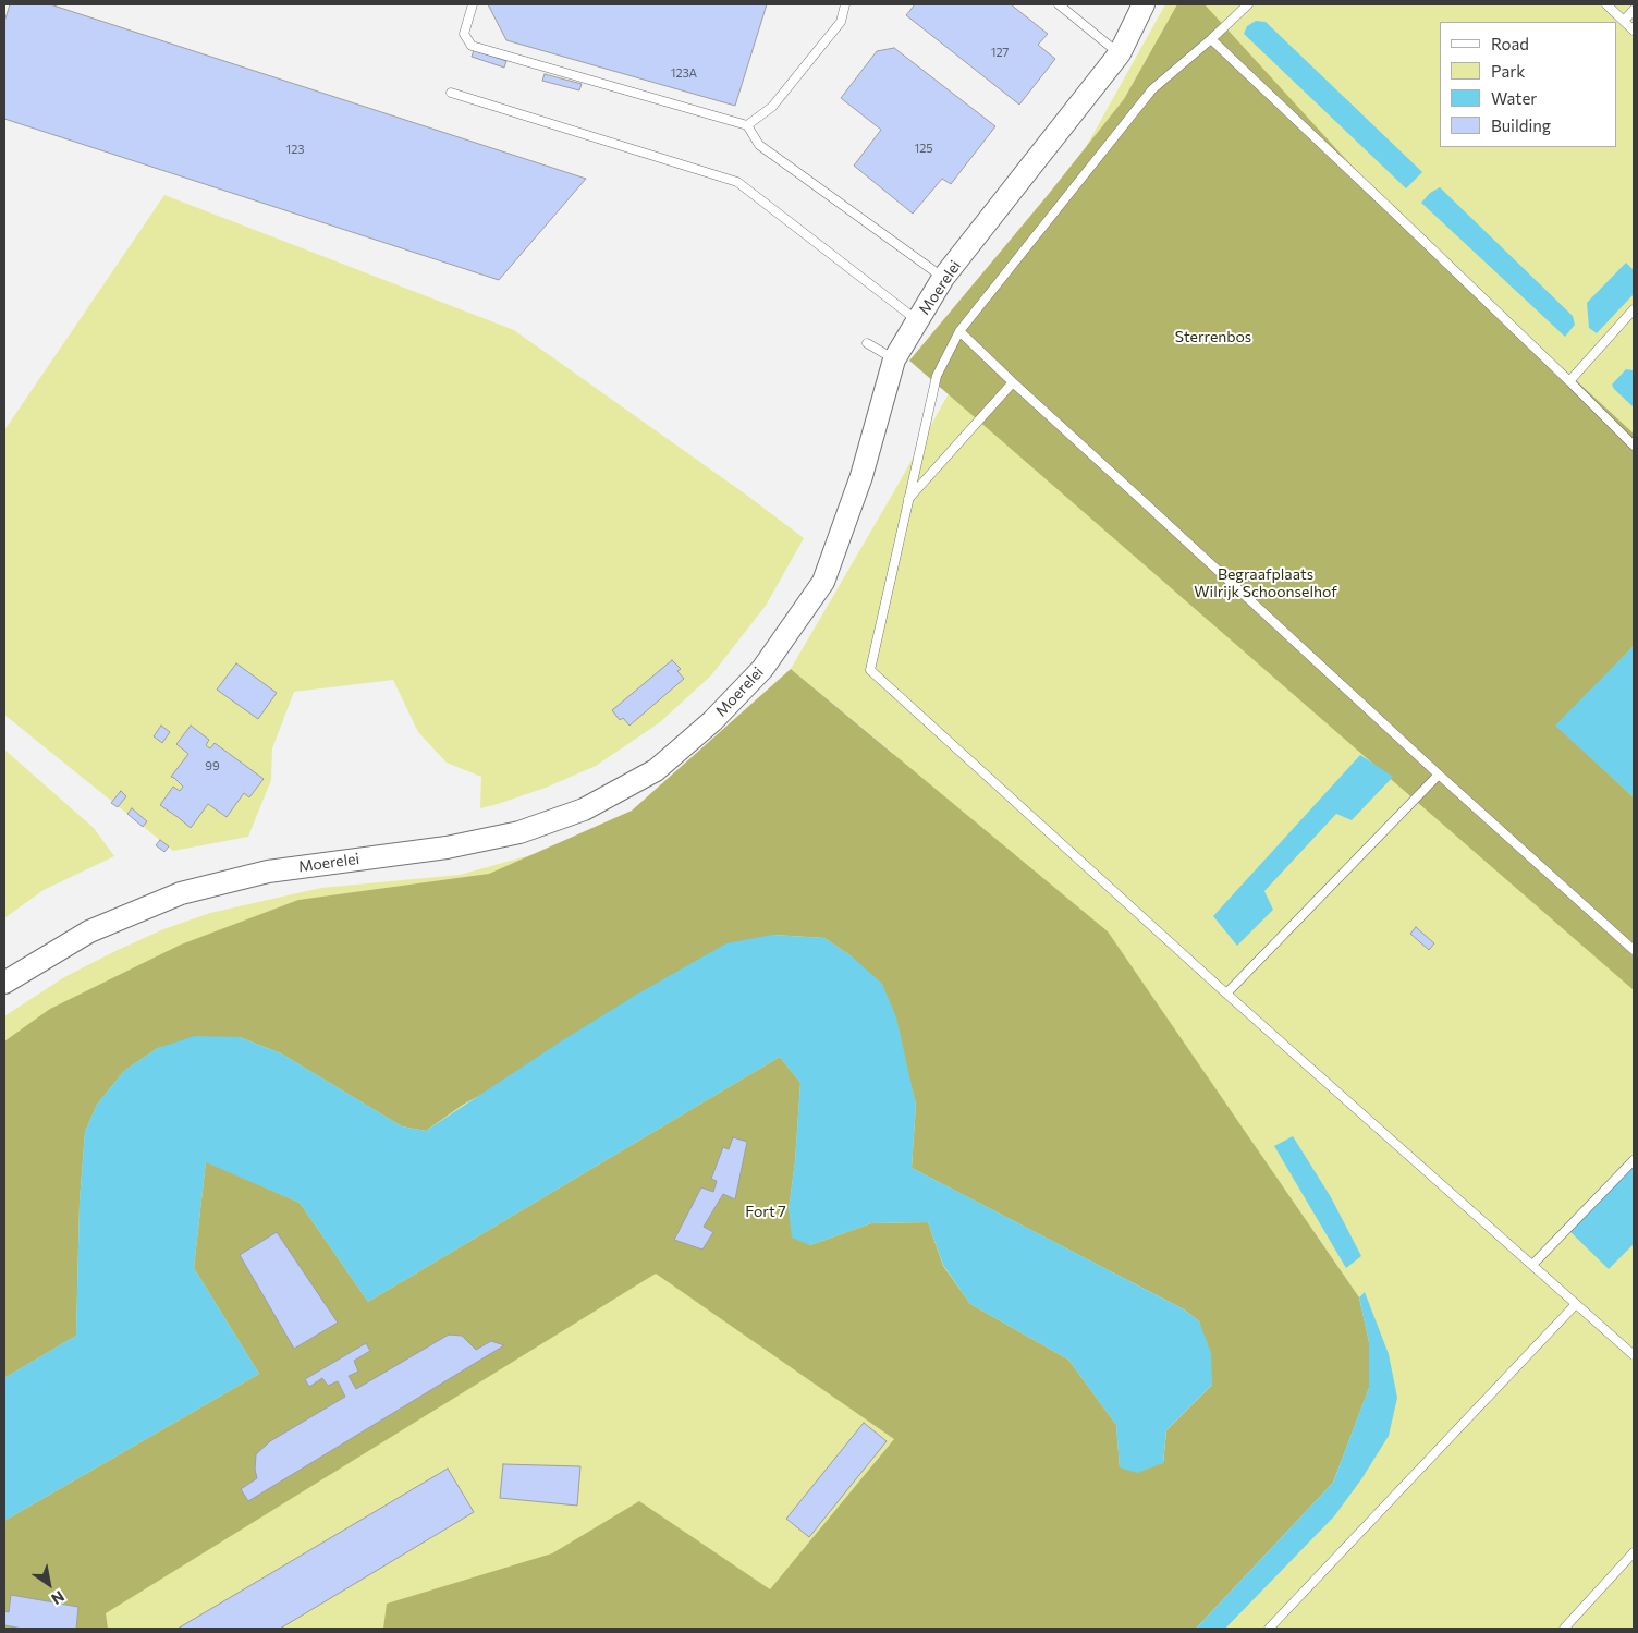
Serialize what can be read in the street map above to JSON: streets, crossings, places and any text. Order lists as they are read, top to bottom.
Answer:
{
  "streets": {
    "street": ["Moerelei"]
  },
  "parks": ["Sterrenbos", "Begraafplaats Wilrijk Schoonselhof", "Fort 7"],
  "house_numbers": [
    "127",
    "123A",
    "125",
    "123",
    "99"
  ],
  "legend": [
    "Road",
    "Park",
    "Water",
    "Building"
  ],
  "north": "bottom right"
}
